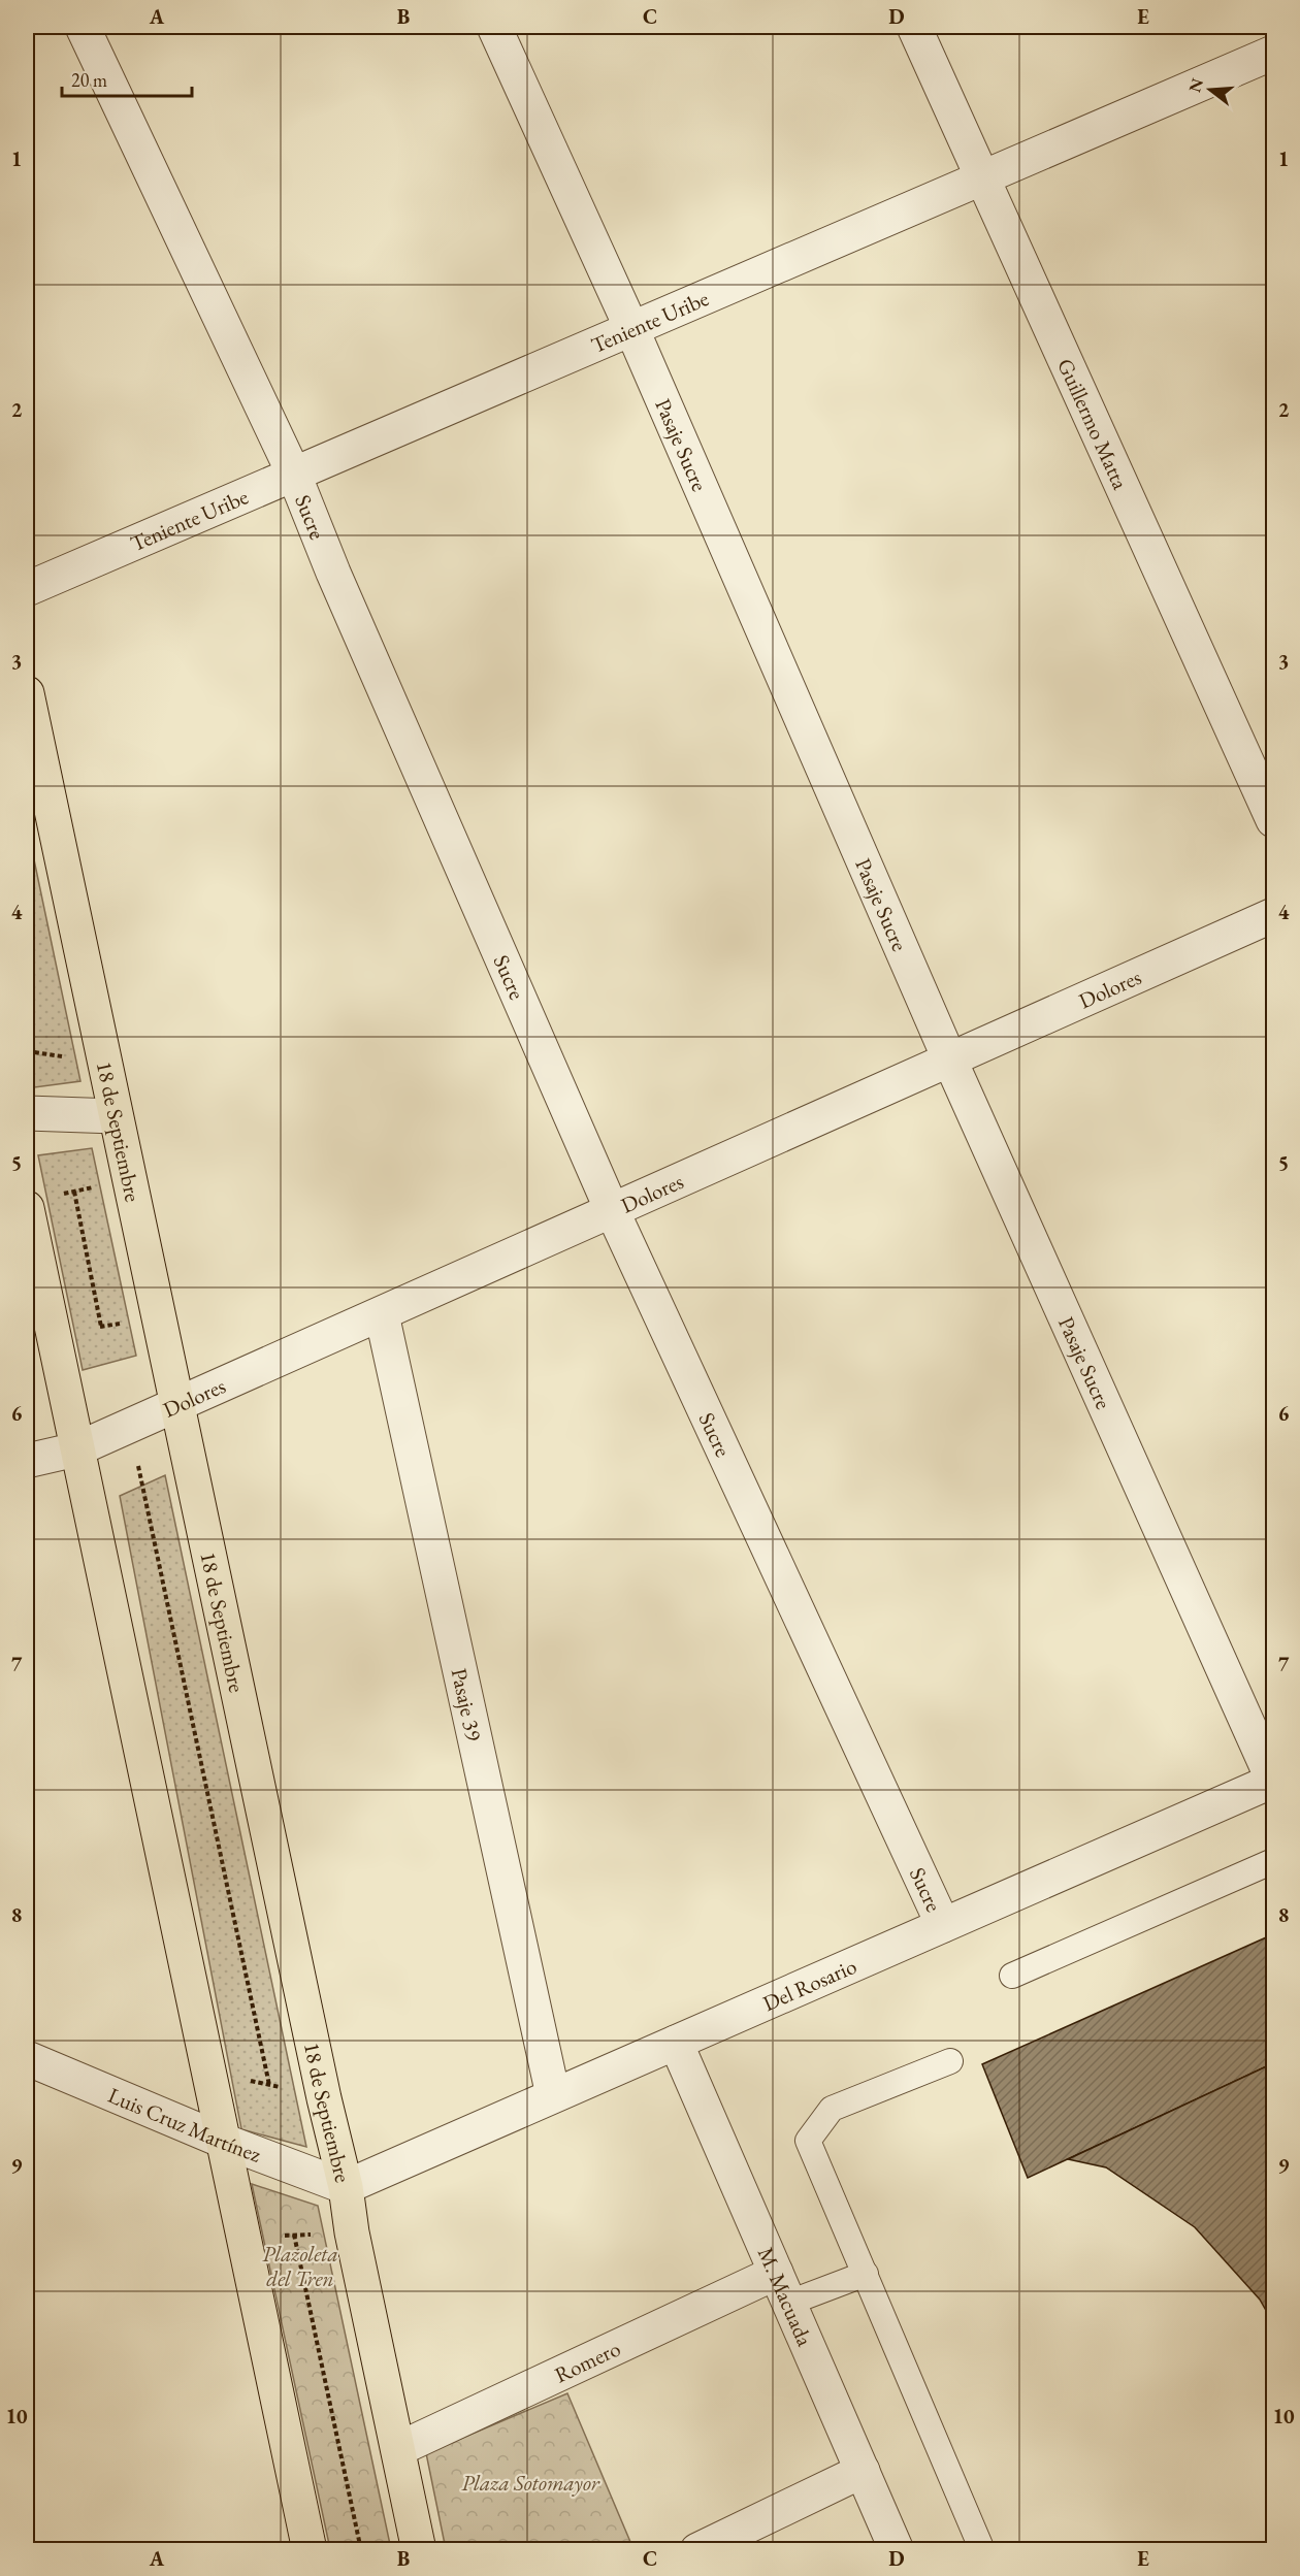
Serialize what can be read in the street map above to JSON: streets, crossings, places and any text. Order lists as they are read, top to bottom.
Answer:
{
  "streets": {
    "main road": ["18 de Septiembre"],
    "street": [
      "Teniente Uribe",
      "Guillermo Matta",
      "Pasaje Sucre",
      "Sucre",
      "Dolores",
      "Pasaje 39",
      "Del Rosario",
      "Luis Cruz Martínez",
      "M. Macuada",
      "Romero"
    ]
  },
  "crossings": [
    ["Teniente Uribe", "Guillermo Matta"],
    ["Teniente Uribe", "Pasaje Sucre"],
    ["Teniente Uribe", "Sucre"],
    ["Pasaje Sucre", "Dolores"],
    ["Pasaje Sucre", "Del Rosario"],
    ["Sucre", "Dolores"],
    ["Sucre", "Del Rosario"],
    ["Dolores", "18 de Septiembre"],
    ["Dolores", "Pasaje 39"],
    ["18 de Septiembre", "Del Rosario"],
    ["18 de Septiembre", "Luis Cruz Martínez"],
    ["18 de Septiembre", "Romero"],
    ["Pasaje 39", "Del Rosario"],
    ["Del Rosario", "Luis Cruz Martínez"],
    ["Del Rosario", "M. Macuada"],
    ["M. Macuada", "Romero"]
  ],
  "parks": ["Plazoleta del Tren", "Plaza Sotomayor"],
  "scale_bar": "20 m",
  "north": "left",
  "grid": {
    "columns": [
      "A",
      "B",
      "C",
      "D",
      "E"
    ],
    "rows": [
      "1",
      "2",
      "3",
      "4",
      "5",
      "6",
      "7",
      "8",
      "9",
      "10"
    ]
  }
}
